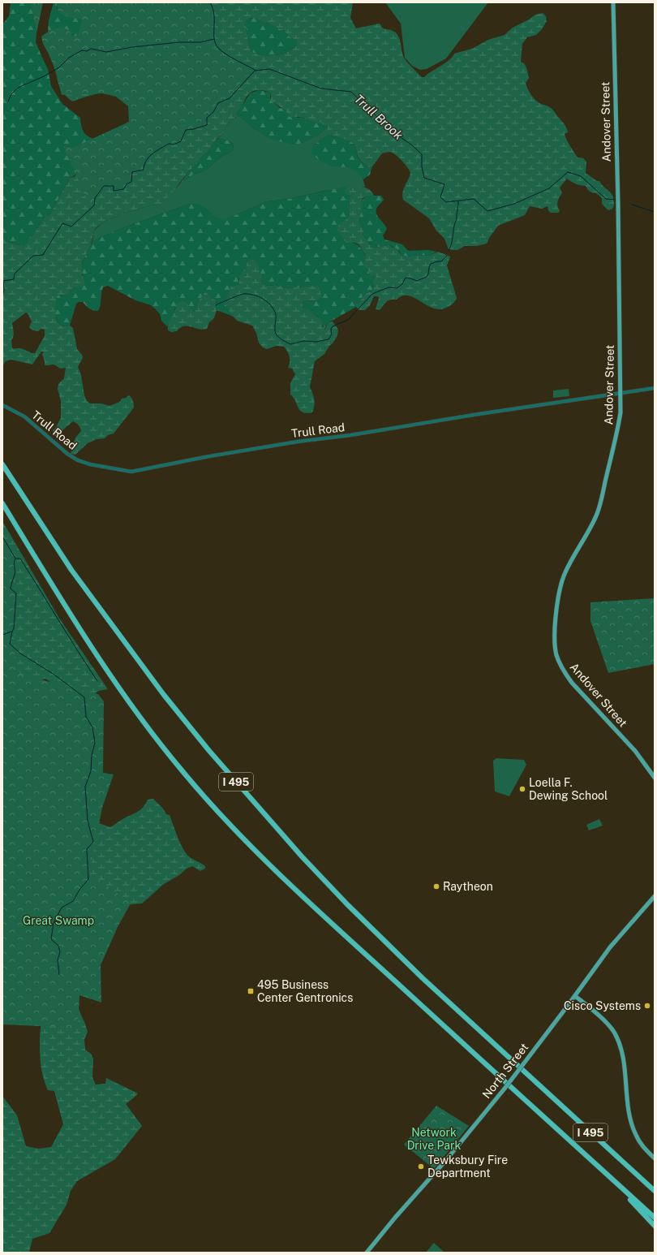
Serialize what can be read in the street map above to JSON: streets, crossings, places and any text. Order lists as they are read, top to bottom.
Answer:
{
  "streets": {
    "highway": ["I 495"],
    "main road": ["Andover Street", "North Street"],
    "street": ["Trull Road"]
  },
  "crossings": [
    ["Andover Street", "Trull Road"]
  ],
  "water": ["Trull Brook"],
  "parks": ["Great Swamp", "Network Drive Park"],
  "places": {
    "other": [
      "Loella F. Dewing School",
      "Raytheon",
      "Cisco Systems",
      "Tewksbury Fire Department"
    ],
    "transit": ["495 Business Center Gentronics"]
  }
}
